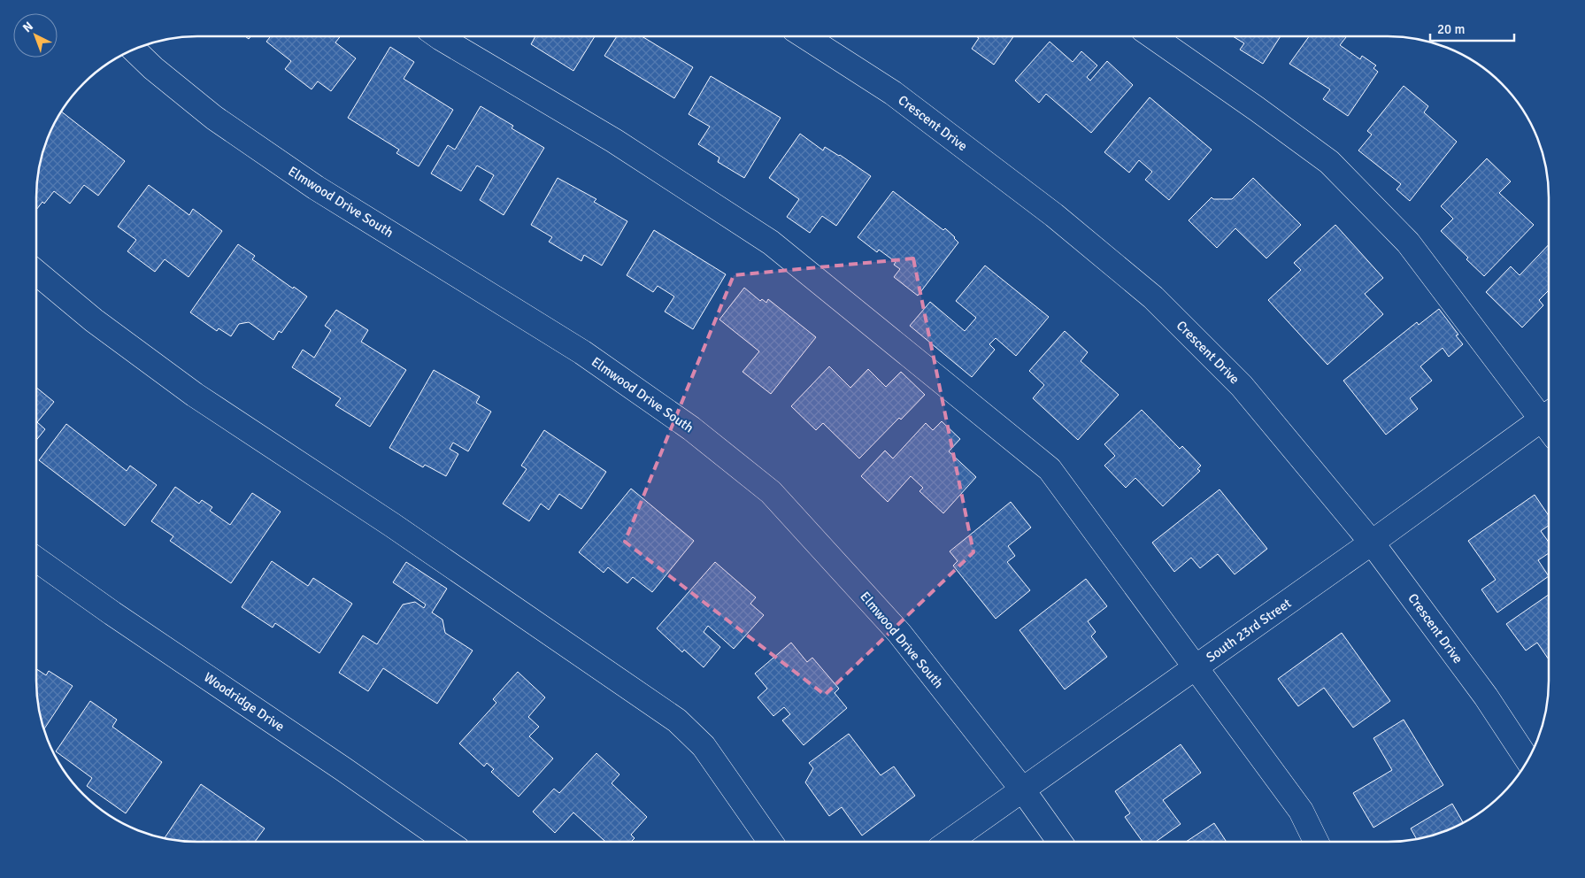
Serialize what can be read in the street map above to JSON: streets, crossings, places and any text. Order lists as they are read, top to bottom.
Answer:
{
  "streets": {
    "street": [
      "Crescent Drive",
      "Elmwood Drive South",
      "South 23rd Street",
      "Woodridge Drive"
    ]
  },
  "crossings": [
    ["Crescent Drive", "South 23rd Street"],
    ["Elmwood Drive South", "South 23rd Street"]
  ],
  "scale_bar": "20 m",
  "north": "top left"
}
